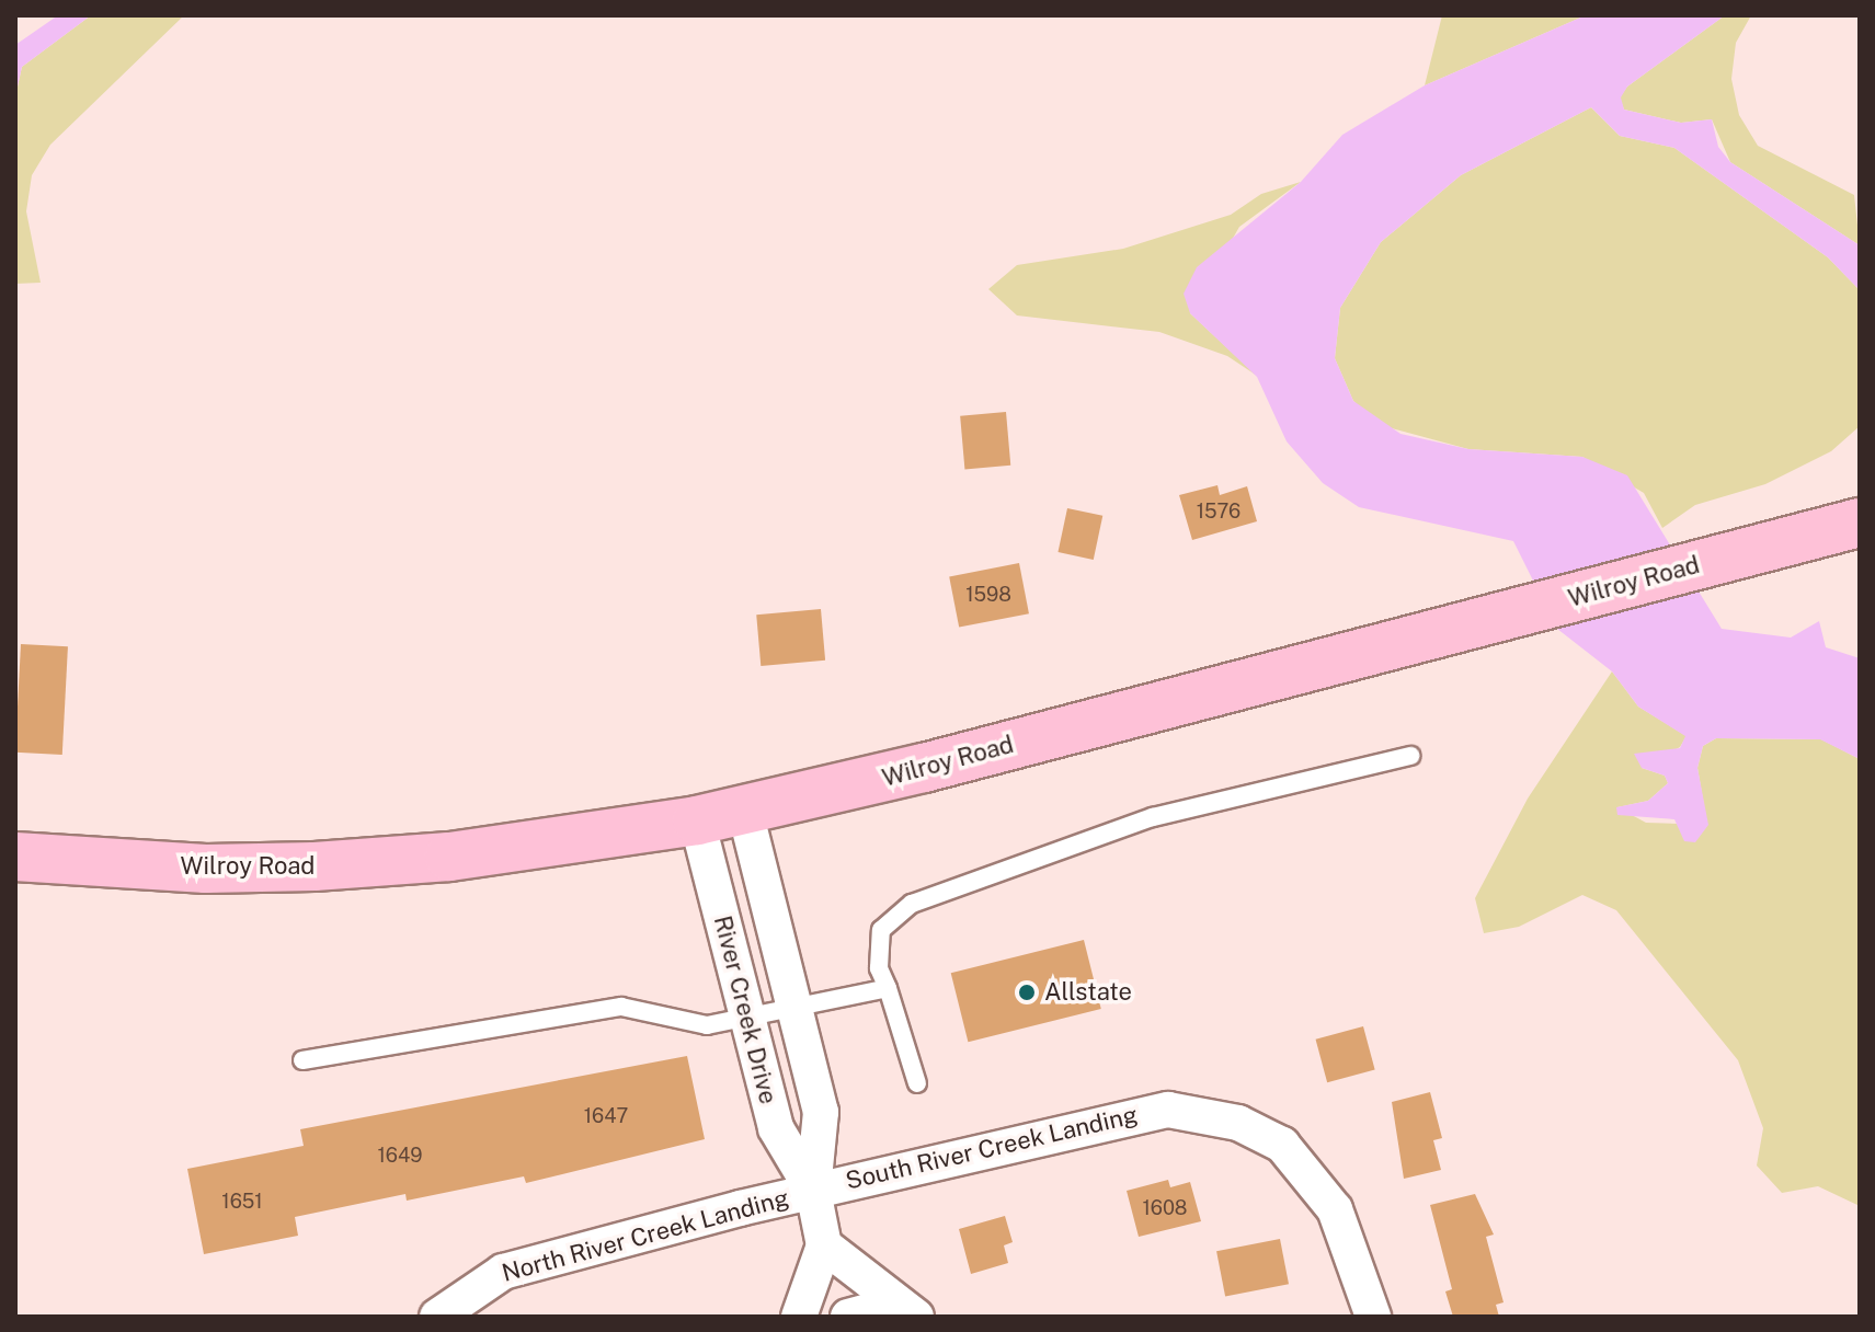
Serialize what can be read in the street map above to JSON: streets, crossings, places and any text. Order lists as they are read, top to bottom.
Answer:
{
  "streets": {
    "main road": ["Wilroy Road"],
    "street": ["River Creek Drive", "South River Creek Landing", "North River Creek Landing"]
  },
  "crossings": [
    ["Wilroy Road", "River Creek Drive"],
    ["River Creek Drive", "South River Creek Landing"],
    ["River Creek Drive", "North River Creek Landing"],
    ["South River Creek Landing", "North River Creek Landing"]
  ],
  "places": ["Allstate"],
  "house_numbers": [
    "1576",
    "1598",
    "1647",
    "1649",
    "1651",
    "1608"
  ]
}
